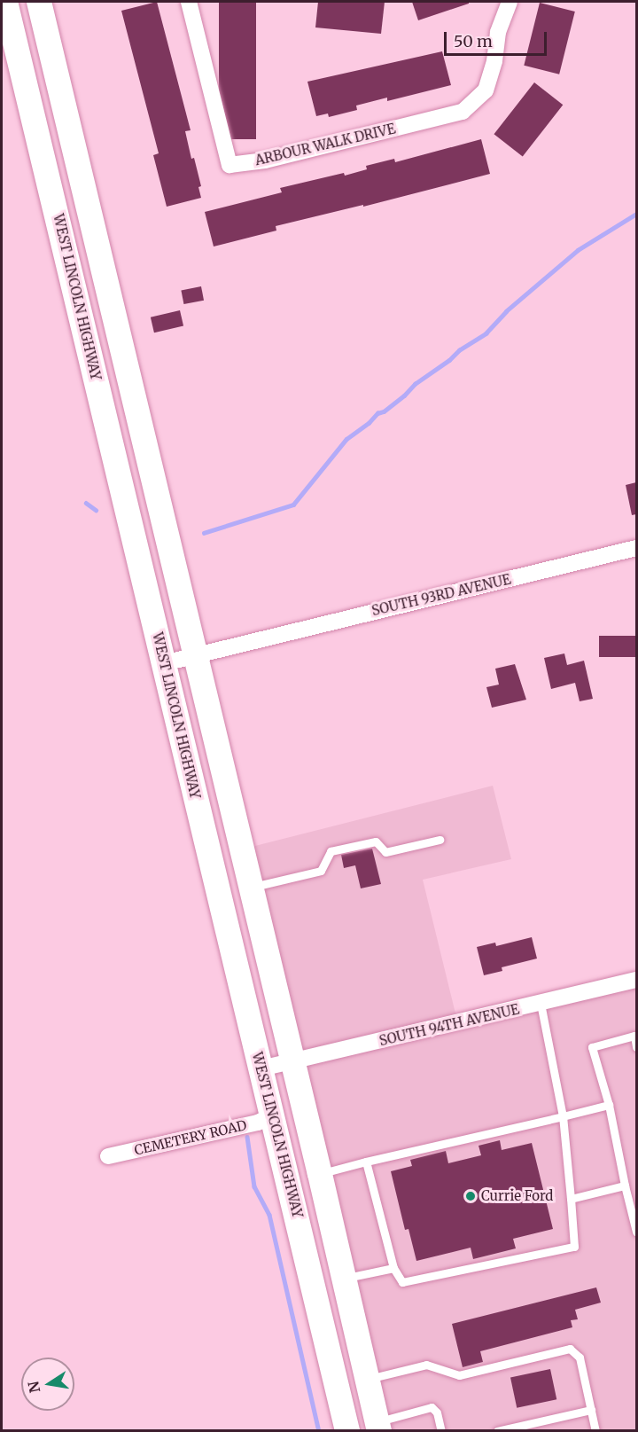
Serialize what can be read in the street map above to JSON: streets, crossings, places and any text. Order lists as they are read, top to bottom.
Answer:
{
  "streets": {
    "main road": ["WEST LINCOLN HIGHWAY"],
    "street": [
      "ARBOUR WALK DRIVE",
      "SOUTH 93RD AVENUE",
      "SOUTH 94TH AVENUE",
      "CEMETERY ROAD"
    ]
  },
  "crossings": [
    ["WEST LINCOLN HIGHWAY", "SOUTH 93RD AVENUE"],
    ["WEST LINCOLN HIGHWAY", "SOUTH 94TH AVENUE"],
    ["WEST LINCOLN HIGHWAY", "CEMETERY ROAD"]
  ],
  "places": ["Currie Ford"],
  "scale_bar": "50 m",
  "north": "left"
}
